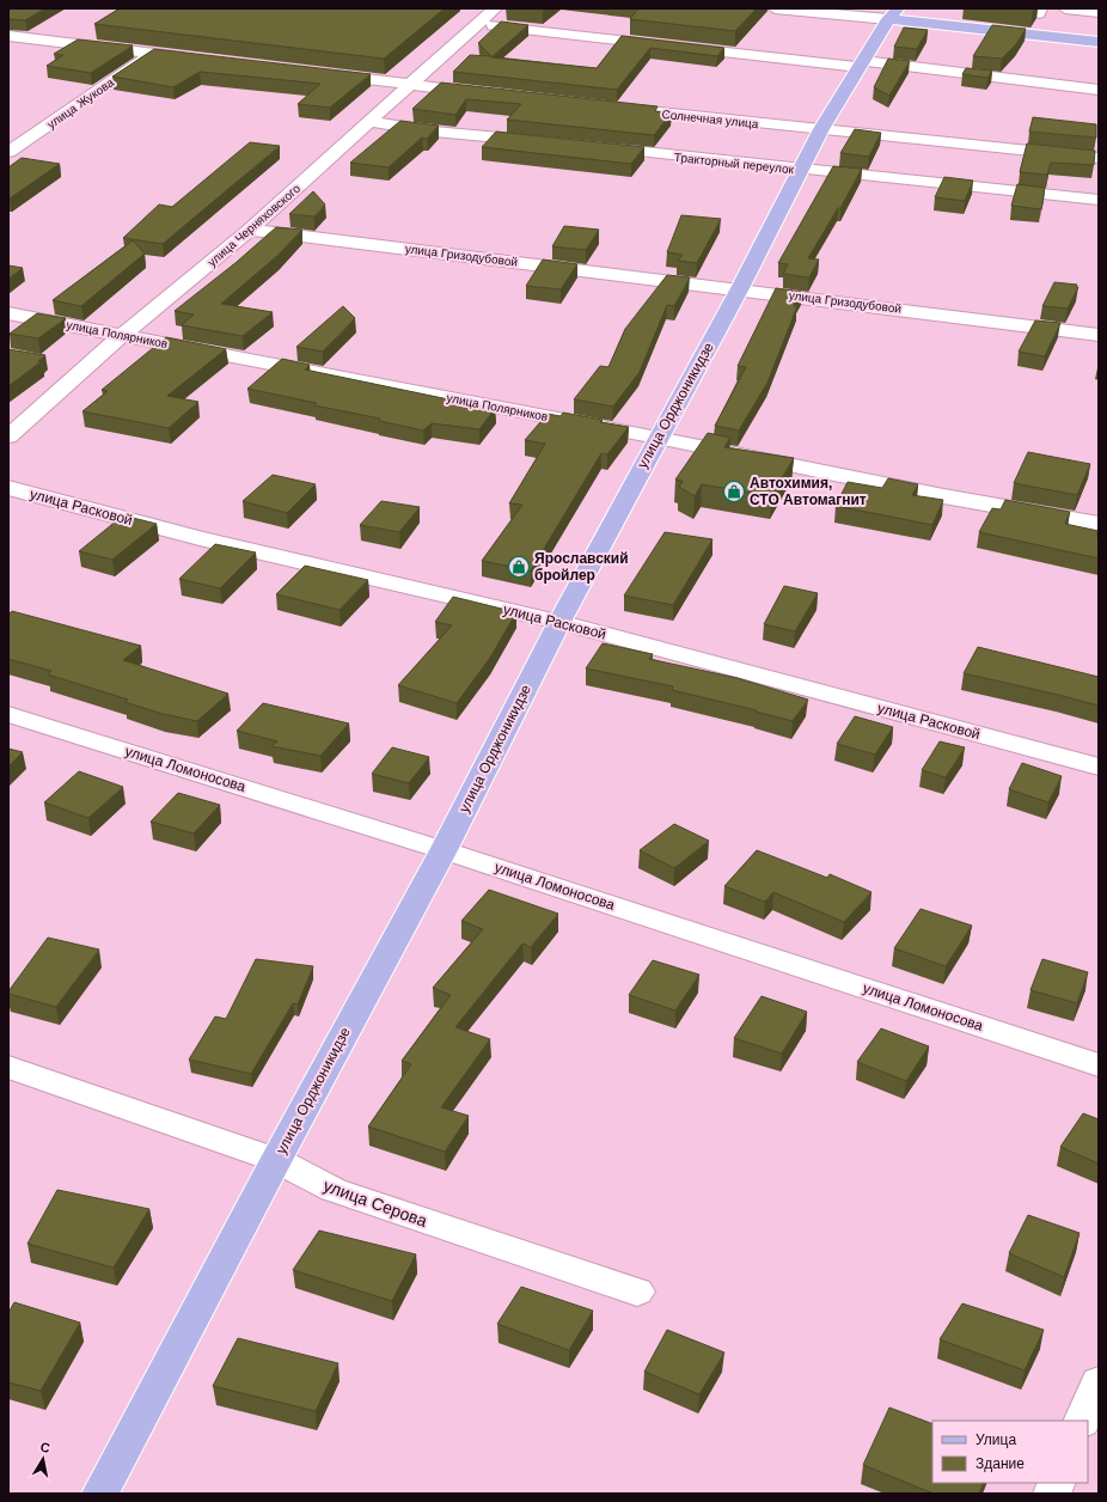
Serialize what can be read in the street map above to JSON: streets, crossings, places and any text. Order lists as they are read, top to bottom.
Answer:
{
  "streets": {
    "main road": ["улица Орджоникидзе"],
    "street": [
      "улица Жукова",
      "Солнечная улица",
      "Тракторный переулок",
      "улица Черняховского",
      "улица Гризодубовой",
      "улица Полярников",
      "улица Расковой",
      "улица Ломоносова",
      "улица Серова"
    ]
  },
  "crossings": [
    ["Солнечная улица", "улица Орджоникидзе"],
    ["Тракторный переулок", "улица Орджоникидзе"],
    ["улица Черняховского", "улица Гризодубовой"],
    ["улица Черняховского", "улица Полярников"],
    ["улица Гризодубовой", "улица Орджоникидзе"],
    ["улица Полярников", "улица Орджоникидзе"],
    ["улица Орджоникидзе", "улица Расковой"],
    ["улица Орджоникидзе", "улица Ломоносова"],
    ["улица Орджоникидзе", "улица Серова"]
  ],
  "places": {
    "shop": ["Автохимия, СТО Автомагнит", "Ярославский бройлер"]
  },
  "legend": ["Улица", "Здание"],
  "north": "top"
}
